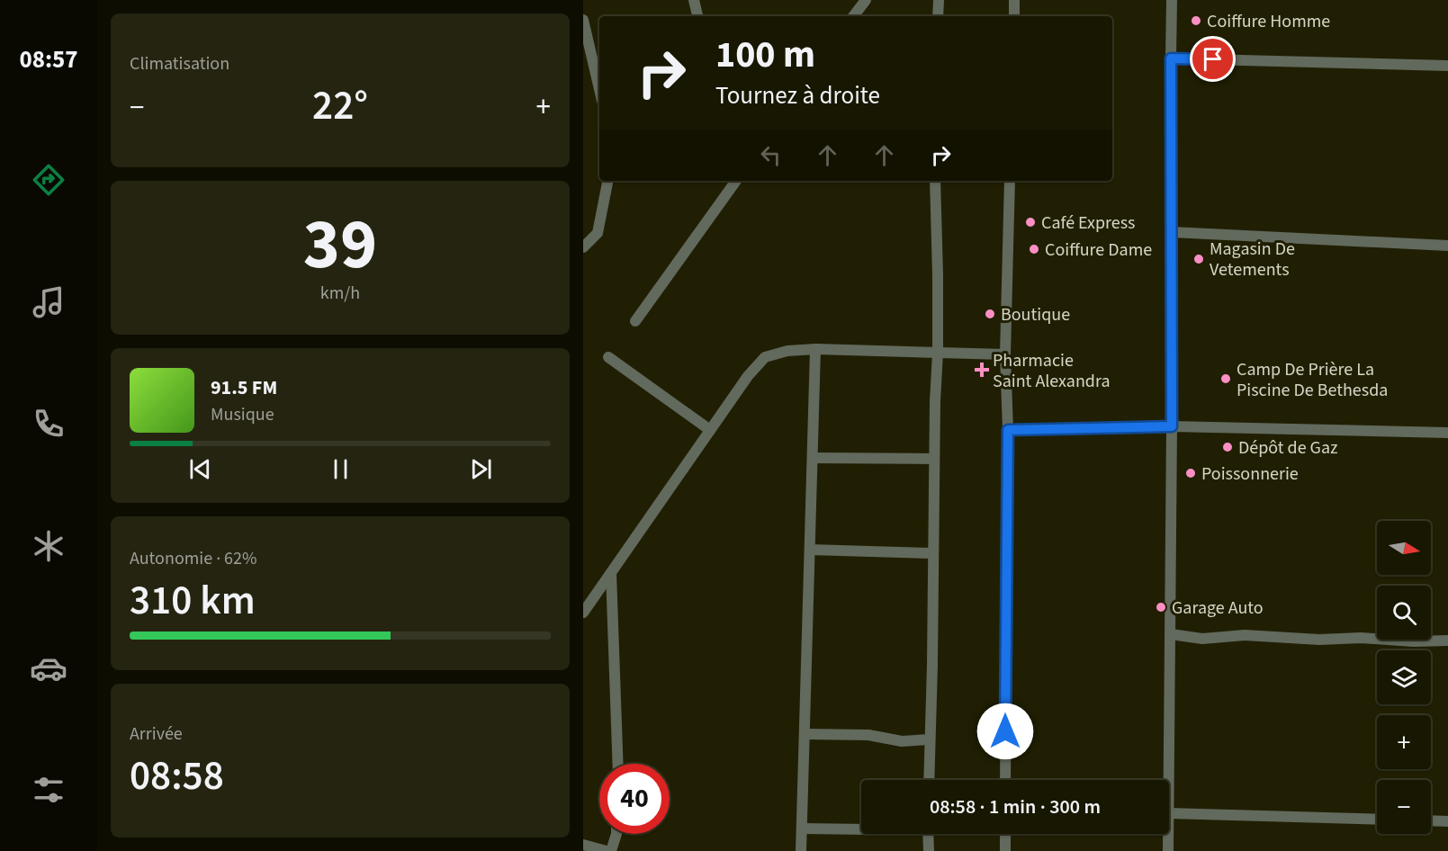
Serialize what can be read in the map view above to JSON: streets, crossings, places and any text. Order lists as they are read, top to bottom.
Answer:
{
  "places": {
    "other": [
      "Coiffure Homme",
      "Café Express",
      "Coiffure Dame",
      "Magasin De Vetements",
      "Boutique",
      "Camp De Prière La Piscine De Bethesda",
      "Dépôt de Gaz",
      "Poissonnerie",
      "Garage Auto"
    ],
    "health": ["Pharmacie Saint Alexandra"]
  },
  "north": "right",
  "page": {
    "tabs": "08:57",
    "tile": [
      "Climatisation",
      ["39", "km/h"],
      ["Autonomie · 62%", "310 km"],
      ["Arrivée", "08:58"]
    ],
    "turn": ["100 m", "Tournez à droite"],
    "heat": ["−", "22°", "+"],
    "song": ["91.5 FM", "Musique"],
    "map_buttons": ["+", "−"],
    "limit": "40",
    "trip": "08:58 · 1 min · 300 m"
  }
}
